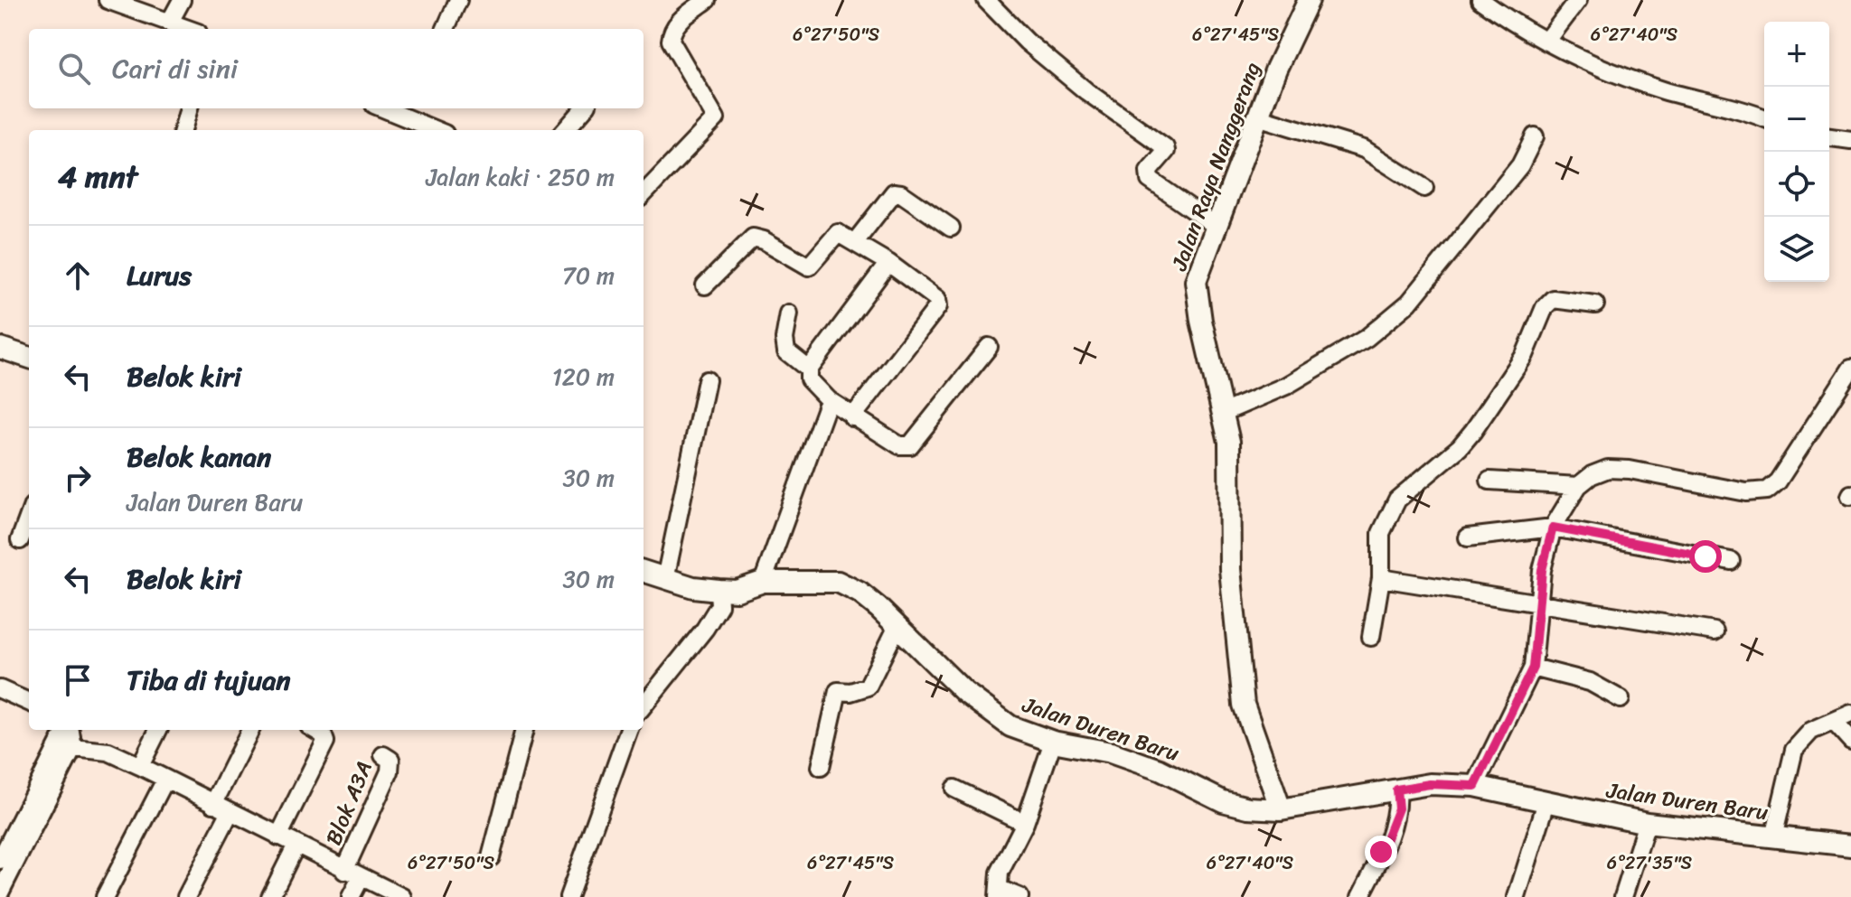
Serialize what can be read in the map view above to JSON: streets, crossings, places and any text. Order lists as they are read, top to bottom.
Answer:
{
  "streets": {
    "street": ["Jalan Raya Nanggerang", "Jalan Duren Baru", "Blok A3A"]
  },
  "crossings": [
    ["Jalan Raya Nanggerang", "Jalan Duren Baru"]
  ],
  "page": {
    "map_buttons": ["+", "−"],
    "search": "Cari di sini",
    "heading": ["4 mnt", "Jalan kaki · 250 m"],
    "list": [
      ["Lurus", "70 m"],
      ["Belok kiri", "120 m"],
      ["Belok kanan", "Jalan Duren Baru", "30 m"],
      ["Belok kiri", "30 m"],
      "Tiba di tujuan"
    ]
  },
  "coordinates": [
    "6°27'50\"S",
    "6°27'45\"S",
    "6°27'40\"S",
    "6°27'35\"S"
  ]
}
